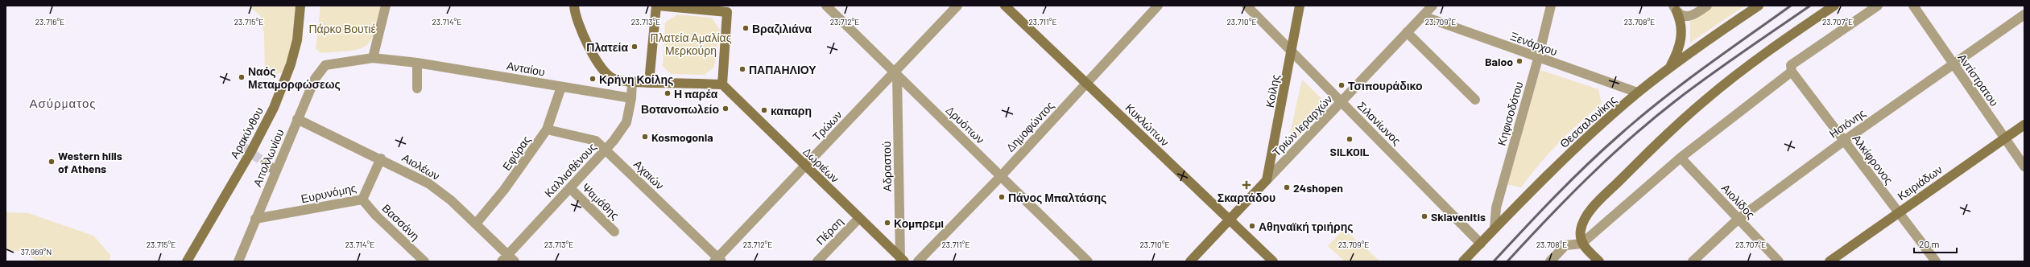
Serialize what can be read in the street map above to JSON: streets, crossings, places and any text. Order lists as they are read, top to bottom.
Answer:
{
  "streets": {
    "street": [
      "Ξενάρχου",
      "Ανταίου",
      "Αντίστρατου",
      "Κοίλης",
      "Κηφισοδότου",
      "Θεσσαλονίκης",
      "Σιλανίωνος",
      "Ησιόνης",
      "Δρυόπων",
      "Κυκλώπων",
      "Τρώων",
      "Τριών Ιεραρχών",
      "Δημοφώντος",
      "Αρακύνθου",
      "Εφύρας",
      "Απολλωνίου",
      "Αλκίφρονος",
      "Δωριέων",
      "Αιολέων",
      "Αδραστού",
      "Καλλισθένους",
      "Αχαιών",
      "Κειριάδων",
      "Ευρυνόμης",
      "Ψαμάθης",
      "Αιολίδος",
      "Βασσάνη",
      "Πέρση"
    ]
  },
  "crossings": [
    ["Ξενάρχου", "Κηφισοδότου"],
    ["Ξενάρχου", "Θεσσαλονίκης"],
    ["Ξενάρχου", "Τριών Ιεραρχών"],
    ["Ανταίου", "Εφύρας"],
    ["Ανταίου", "Απολλωνίου"],
    ["Ανταίου", "Καλλισθένους"],
    ["Αντίστρατου", "Ησιόνης"],
    ["Αντίστρατου", "Κειριάδων"],
    ["Κοίλης", "Σιλανίωνος"],
    ["Κοίλης", "Τριών Ιεραρχών"],
    ["Κηφισοδότου", "Θεσσαλονίκης"],
    ["Θεσσαλονίκης", "Σιλανίωνος"],
    ["Σιλανίωνος", "Τριών Ιεραρχών"],
    ["Ησιόνης", "Αλκίφρονος"],
    ["Ησιόνης", "Αιολίδος"],
    ["Δρυόπων", "Τρώων"],
    ["Δρυόπων", "Δημοφώντος"],
    ["Δρυόπων", "Αδραστού"],
    ["Κυκλώπων", "Τριών Ιεραρχών"],
    ["Κυκλώπων", "Δημοφώντος"],
    ["Τρώων", "Δωριέων"],
    ["Τρώων", "Αδραστού"],
    ["Τρώων", "Αχαιών"],
    ["Εφύρας", "Αιολέων"],
    ["Εφύρας", "Αχαιών"],
    ["Απολλωνίου", "Αιολέων"],
    ["Απολλωνίου", "Ευρυνόμης"],
    ["Αλκίφρονος", "Κειριάδων"],
    ["Δωριέων", "Αδραστού"],
    ["Δωριέων", "Πέρση"],
    ["Αιολέων", "Καλλισθένους"],
    ["Αιολέων", "Ευρυνόμης"],
    ["Καλλισθένους", "Αχαιών"],
    ["Καλλισθένους", "Ψαμάθης"],
    ["Ευρυνόμης", "Βασσάνη"]
  ],
  "districts": ["Ασύρματος"],
  "parks": ["Πάρκο Βουτιέ", "Πλατεία Αμαλίας Μερκούρη"],
  "places": {
    "other": [
      "Βραζιλιάνα",
      "Πλατεία",
      "Baloo",
      "ΠΑΠΑΗΛΙΟΥ",
      "Ναός Μεταμορφώσεως",
      "Κρήνη Κοίλης",
      "Τσιπουράδικο",
      "Η παρέα",
      "Βοτανοπωλείο",
      "καπαρη",
      "Kosmogonia",
      "SILKOIL",
      "Western hills of Athens",
      "24shopen",
      "Πάνος Μπαλτάσης",
      "Sklavenitis",
      "Κομπρεμι",
      "Αθηναϊκή τριήρης"
    ],
    "health": ["Σκαρτάδου"]
  },
  "scale_bar": "20 m",
  "coordinates": [
    "23.716°E",
    "23.715°E",
    "23.714°E",
    "23.713°E",
    "23.712°E",
    "23.711°E",
    "23.710°E",
    "23.709°E",
    "23.708°E",
    "23.707°E",
    "37.969°N"
  ]
}
